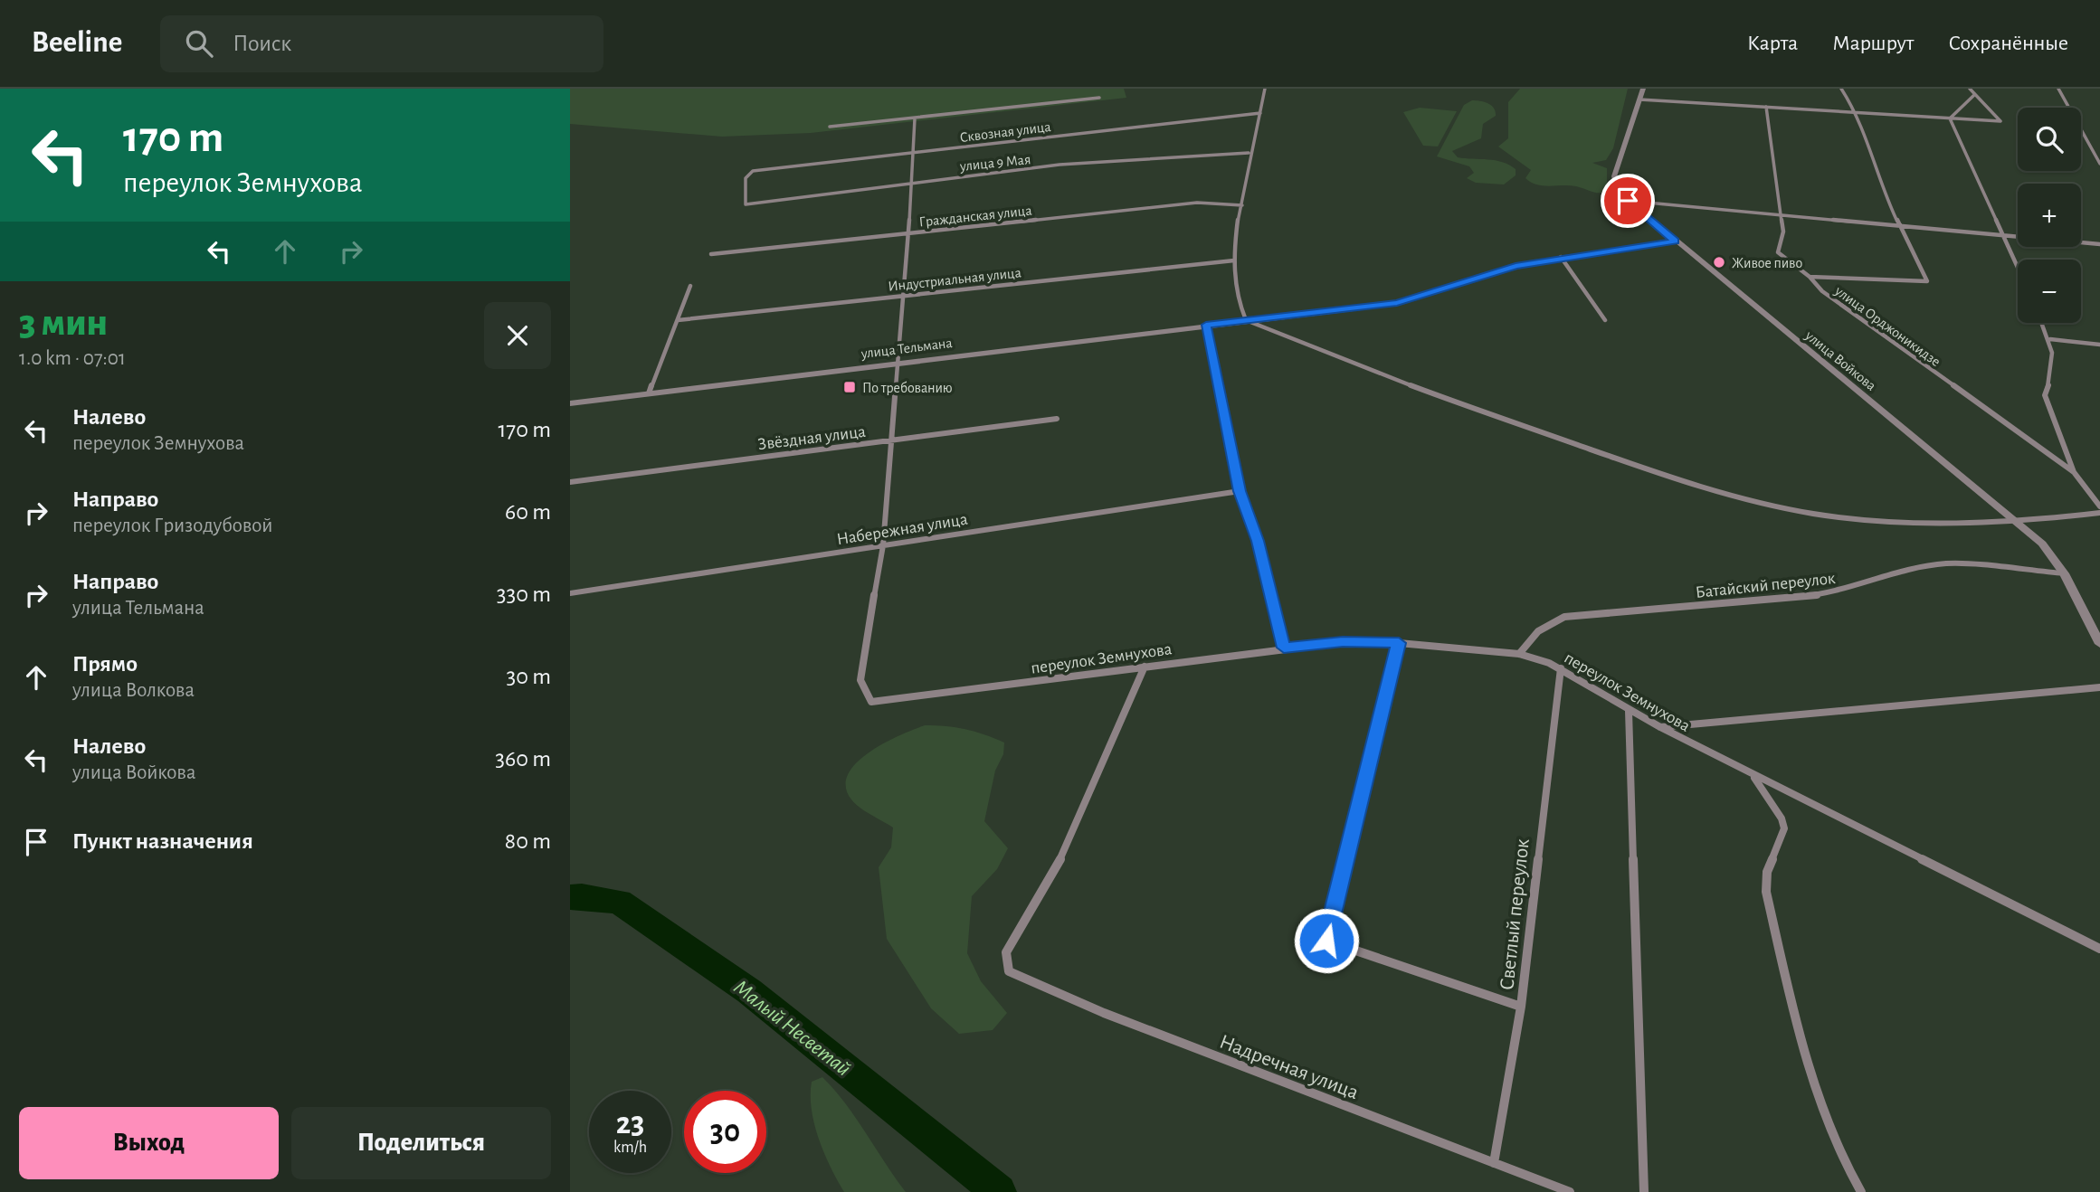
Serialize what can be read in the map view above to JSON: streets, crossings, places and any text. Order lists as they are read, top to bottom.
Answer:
{
  "streets": {
    "street": [
      "Сквозная улица",
      "улица 9 Мая",
      "Гражданская улица",
      "Индустриальная улица",
      "улица Орджоникидзе",
      "улица Тельмана",
      "улица Войкова",
      "Звёздная улица",
      "Набережная улица",
      "Батайский переулок",
      "переулок Земнухова",
      "Светлый переулок",
      "Надречная улица"
    ]
  },
  "crossings": [
    ["Сквозная улица", "улица 9 Мая"],
    ["улица Войкова", "Батайский переулок"],
    ["Набережная улица", "переулок Земнухова"],
    ["Батайский переулок", "переулок Земнухова"],
    ["переулок Земнухова", "Светлый переулок"],
    ["переулок Земнухова", "Надречная улица"],
    ["Светлый переулок", "Надречная улица"]
  ],
  "water": ["Малый Несветай"],
  "places": {
    "other": ["Живое пиво"],
    "transit": ["По требованию"]
  },
  "page": {
    "header": "Beeline",
    "search": "Поиск",
    "nav": ["Карта", "Маршрут", "Сохранённые"],
    "turn": ["170 m", "переулок Земнухова"],
    "map_buttons": ["+", "−"],
    "heading": ["3 мин", "1.0 km · 07:01"],
    "list": [
      {
        "name": "Налево",
        "note": "переулок Земнухова",
        "value": "170 m"
      },
      {
        "name": "Направо",
        "note": "переулок Гризодубовой",
        "value": "60 m"
      },
      {
        "name": "Направо",
        "note": "улица Тельмана",
        "value": "330 m"
      },
      {
        "name": "Прямо",
        "note": "улица Волкова",
        "value": "30 m"
      },
      {
        "name": "Налево",
        "note": "улица Войкова",
        "value": "360 m"
      },
      {
        "name": "Пункт назначения",
        "value": "80 m"
      }
    ],
    "speed": "23 km/h",
    "limit": "30",
    "buttons": ["Выход", "Поделиться"]
  }
}
